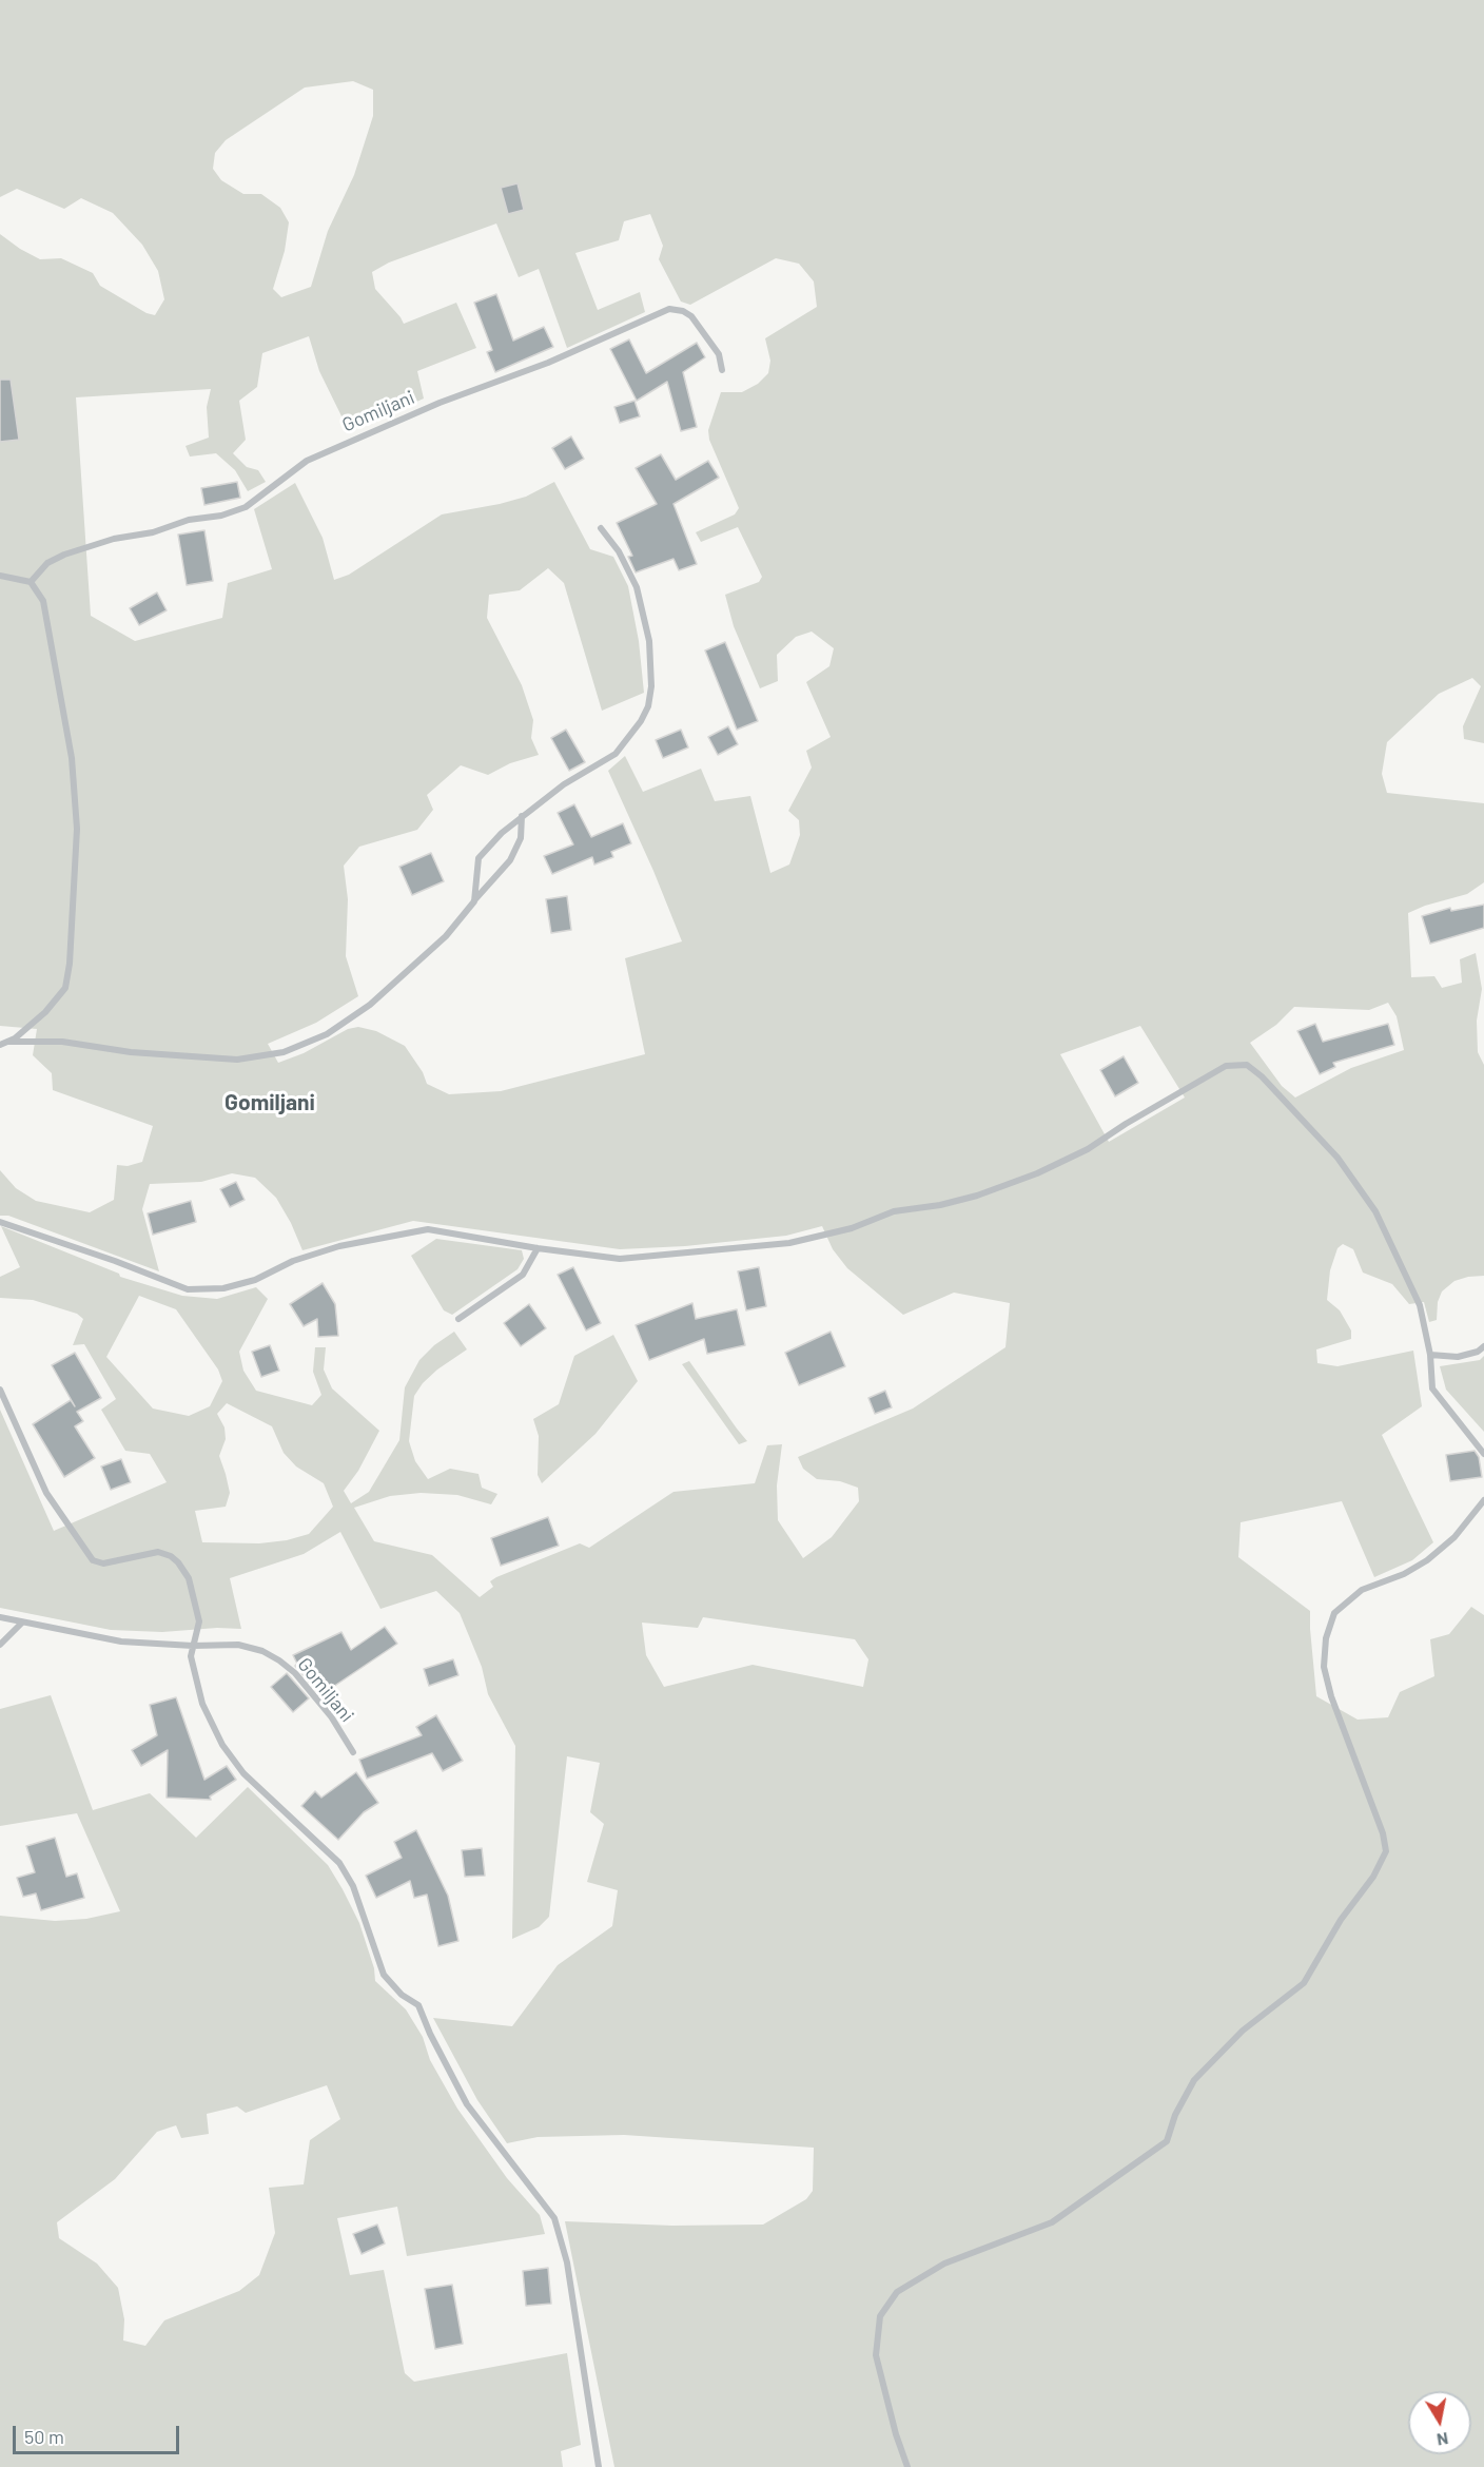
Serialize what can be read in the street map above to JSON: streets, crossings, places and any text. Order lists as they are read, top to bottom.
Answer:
{
  "streets": {
    "street": ["Gomiljani"]
  },
  "districts": ["Gomiljani"],
  "scale_bar": "50 m",
  "north": "bottom"
}
